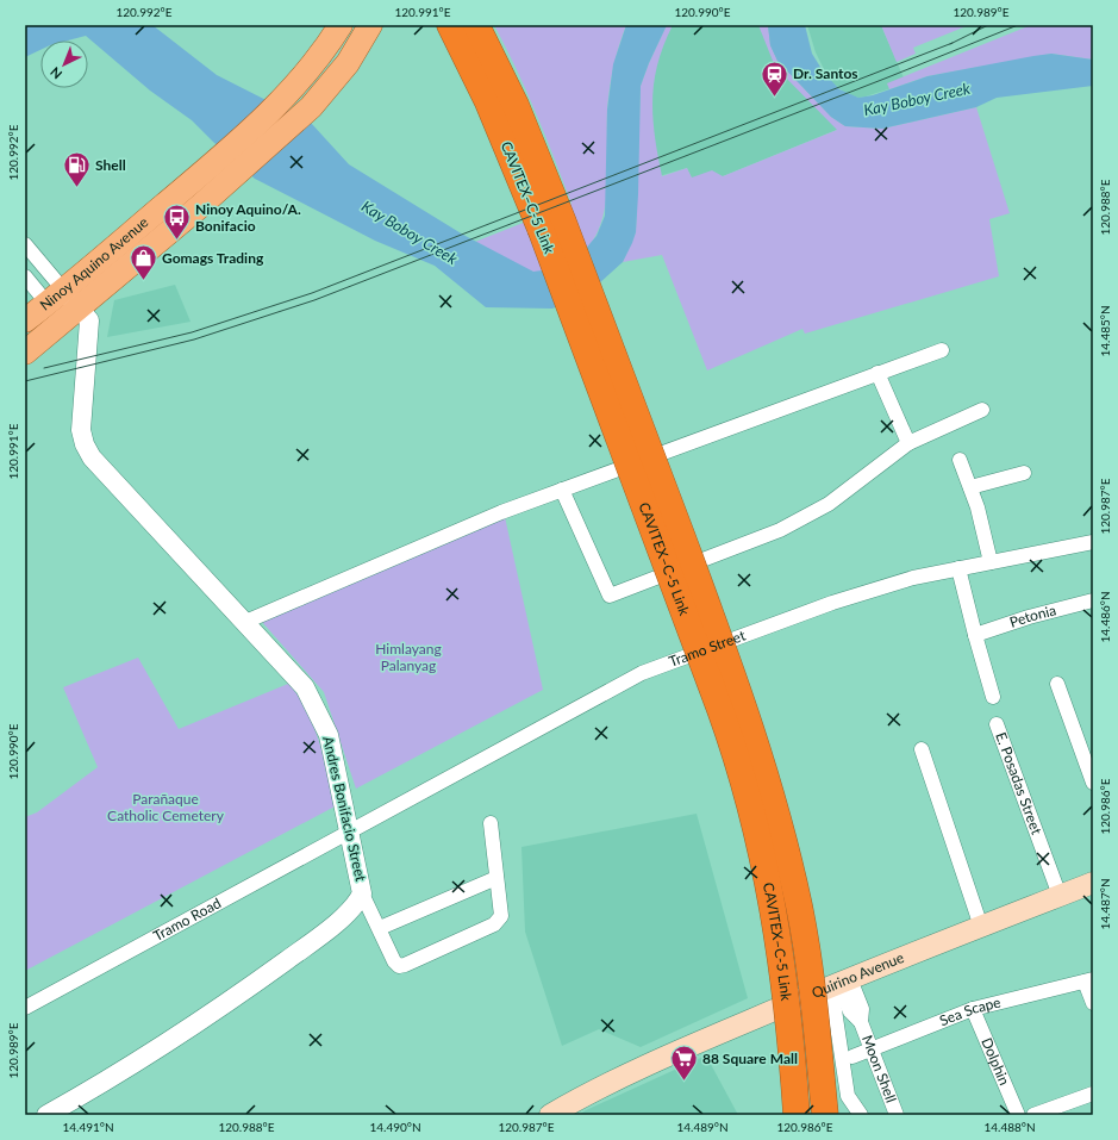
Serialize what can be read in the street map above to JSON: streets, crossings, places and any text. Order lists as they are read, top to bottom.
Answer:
{
  "streets": {
    "highway": ["CAVITEX–C-5 Link"],
    "main road": ["Ninoy Aquino Avenue", "Quirino Avenue"],
    "street": [
      "Petonia",
      "Tramo Street",
      "E. Posadas Street",
      "Andres Bonifacio Street",
      "Tramo Road",
      "Sea Scape",
      "Dolphin",
      "Moon Shell"
    ]
  },
  "crossings": [
    ["Ninoy Aquino Avenue", "Andres Bonifacio Street"],
    ["Tramo Street", "Andres Bonifacio Street"],
    ["Tramo Street", "Tramo Road"],
    ["E. Posadas Street", "Quirino Avenue"],
    ["Andres Bonifacio Street", "Tramo Road"],
    ["Quirino Avenue", "Moon Shell"],
    ["Sea Scape", "Dolphin"],
    ["Sea Scape", "Moon Shell"]
  ],
  "water": ["Kay Boboy Creek"],
  "parks": ["Himlayang Palanyag", "Parañaque Catholic Cemetery"],
  "places": {
    "station": ["Dr. Santos"],
    "fuel station": ["Shell"],
    "bus stop": ["Ninoy Aquino/A. Bonifacio"],
    "shop": ["Gomags Trading"],
    "supermarket": ["88 Square Mall"]
  },
  "north": "bottom left",
  "coordinates": [
    "120.992°E",
    "120.991°E",
    "120.990°E",
    "120.989°E",
    "120.988°E",
    "14.485°N",
    "120.987°E",
    "14.486°N",
    "120.986°E",
    "14.487°N",
    "14.491°N",
    "14.490°N",
    "14.489°N",
    "14.488°N"
  ]
}
